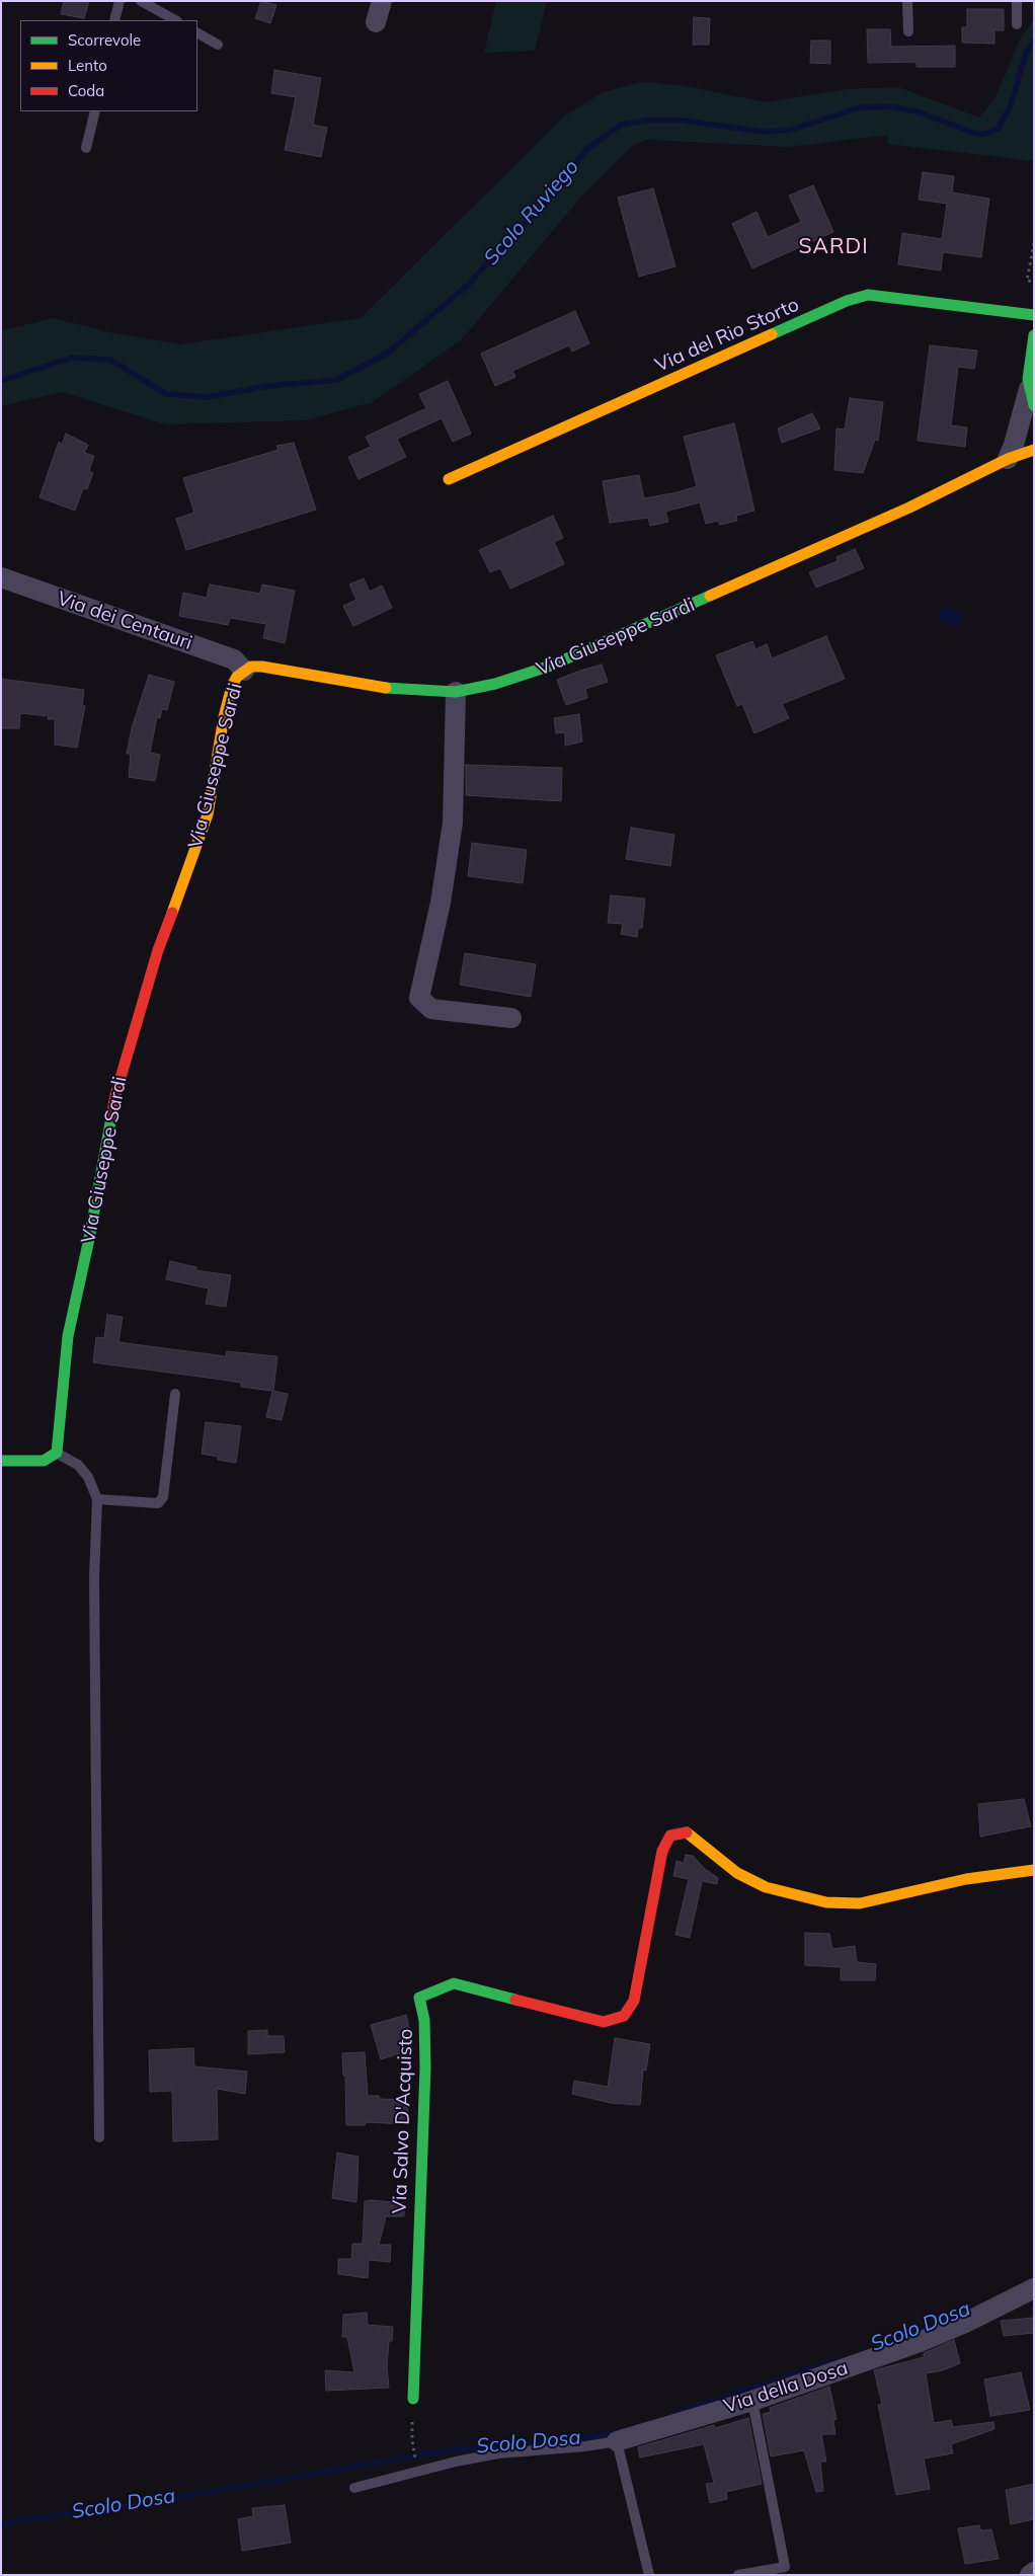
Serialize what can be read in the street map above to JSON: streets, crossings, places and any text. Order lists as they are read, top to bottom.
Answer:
{
  "streets": {
    "street": [
      "Via del Rio Storto",
      "Via dei Centauri",
      "Via Giuseppe Sardi",
      "Via Salvo D'Acquisto",
      "Via della Dosa"
    ]
  },
  "crossings": [
    ["Via dei Centauri", "Via Giuseppe Sardi"]
  ],
  "districts": ["SARDI"],
  "water": ["Scolo Ruviego", "Scolo Dosa"],
  "legend": ["Scorrevole", "Lento", "Coda"]
}
